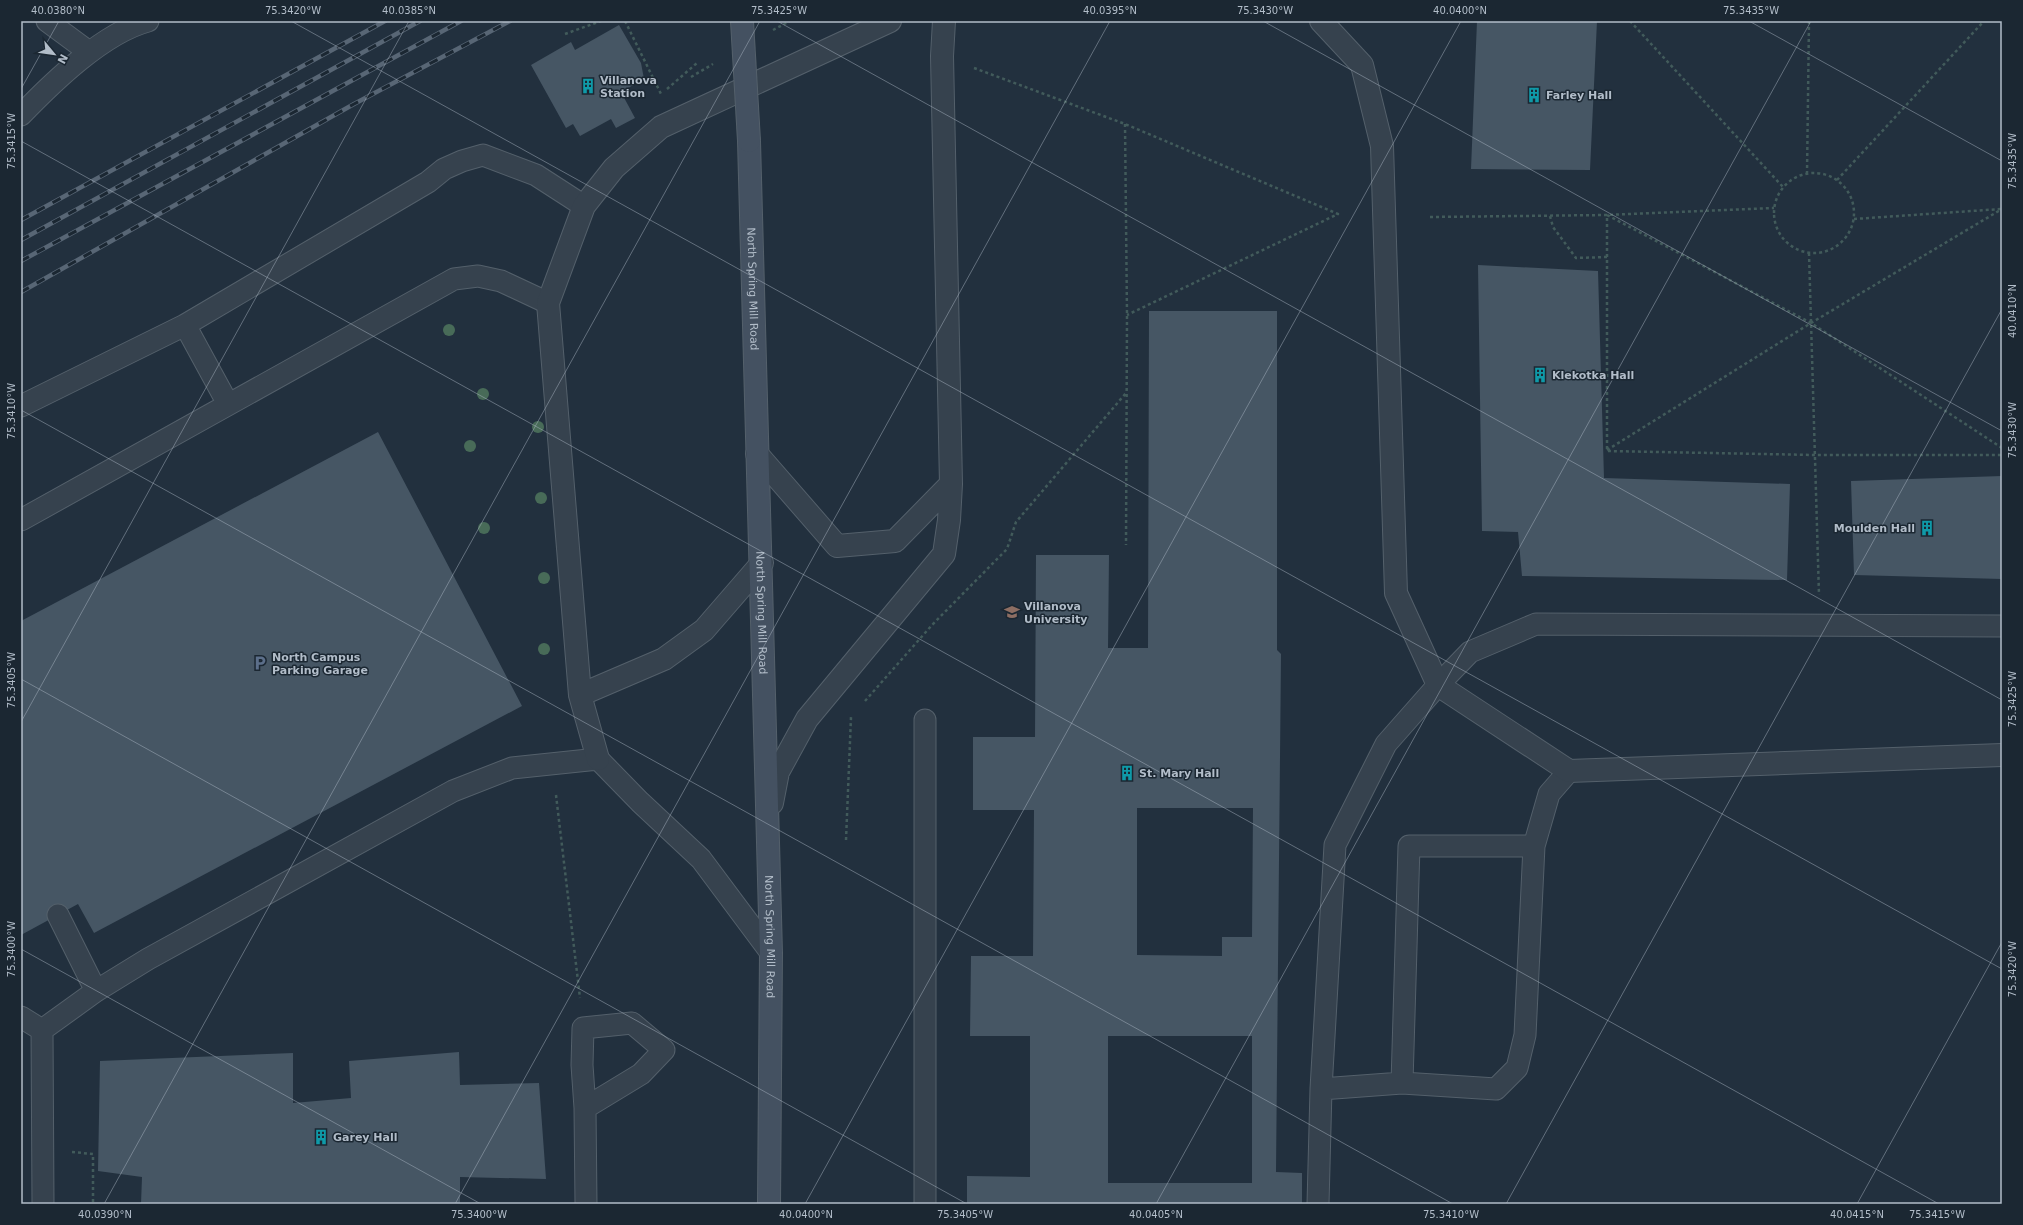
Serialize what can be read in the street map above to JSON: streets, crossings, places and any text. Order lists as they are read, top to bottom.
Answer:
{
  "streets": {
    "main road": ["North Spring Mill Road"]
  },
  "places": {
    "building": [
      "Villanova Station",
      "Farley Hall",
      "Klekotka Hall",
      "Moulden Hall",
      "St. Mary Hall",
      "Garey Hall"
    ],
    "school or university": ["Villanova University"],
    "parking": ["North Campus Parking Garage"]
  },
  "north": "bottom right",
  "coordinates": [
    "40.0380°N",
    "75.3420°W",
    "40.0385°N",
    "75.3425°W",
    "40.0395°N",
    "75.3430°W",
    "40.0400°N",
    "75.3435°W",
    "75.3415°W",
    "40.0410°N",
    "75.3410°W",
    "75.3405°W",
    "75.3400°W",
    "40.0390°N",
    "40.0405°N",
    "40.0415°N"
  ]
}
